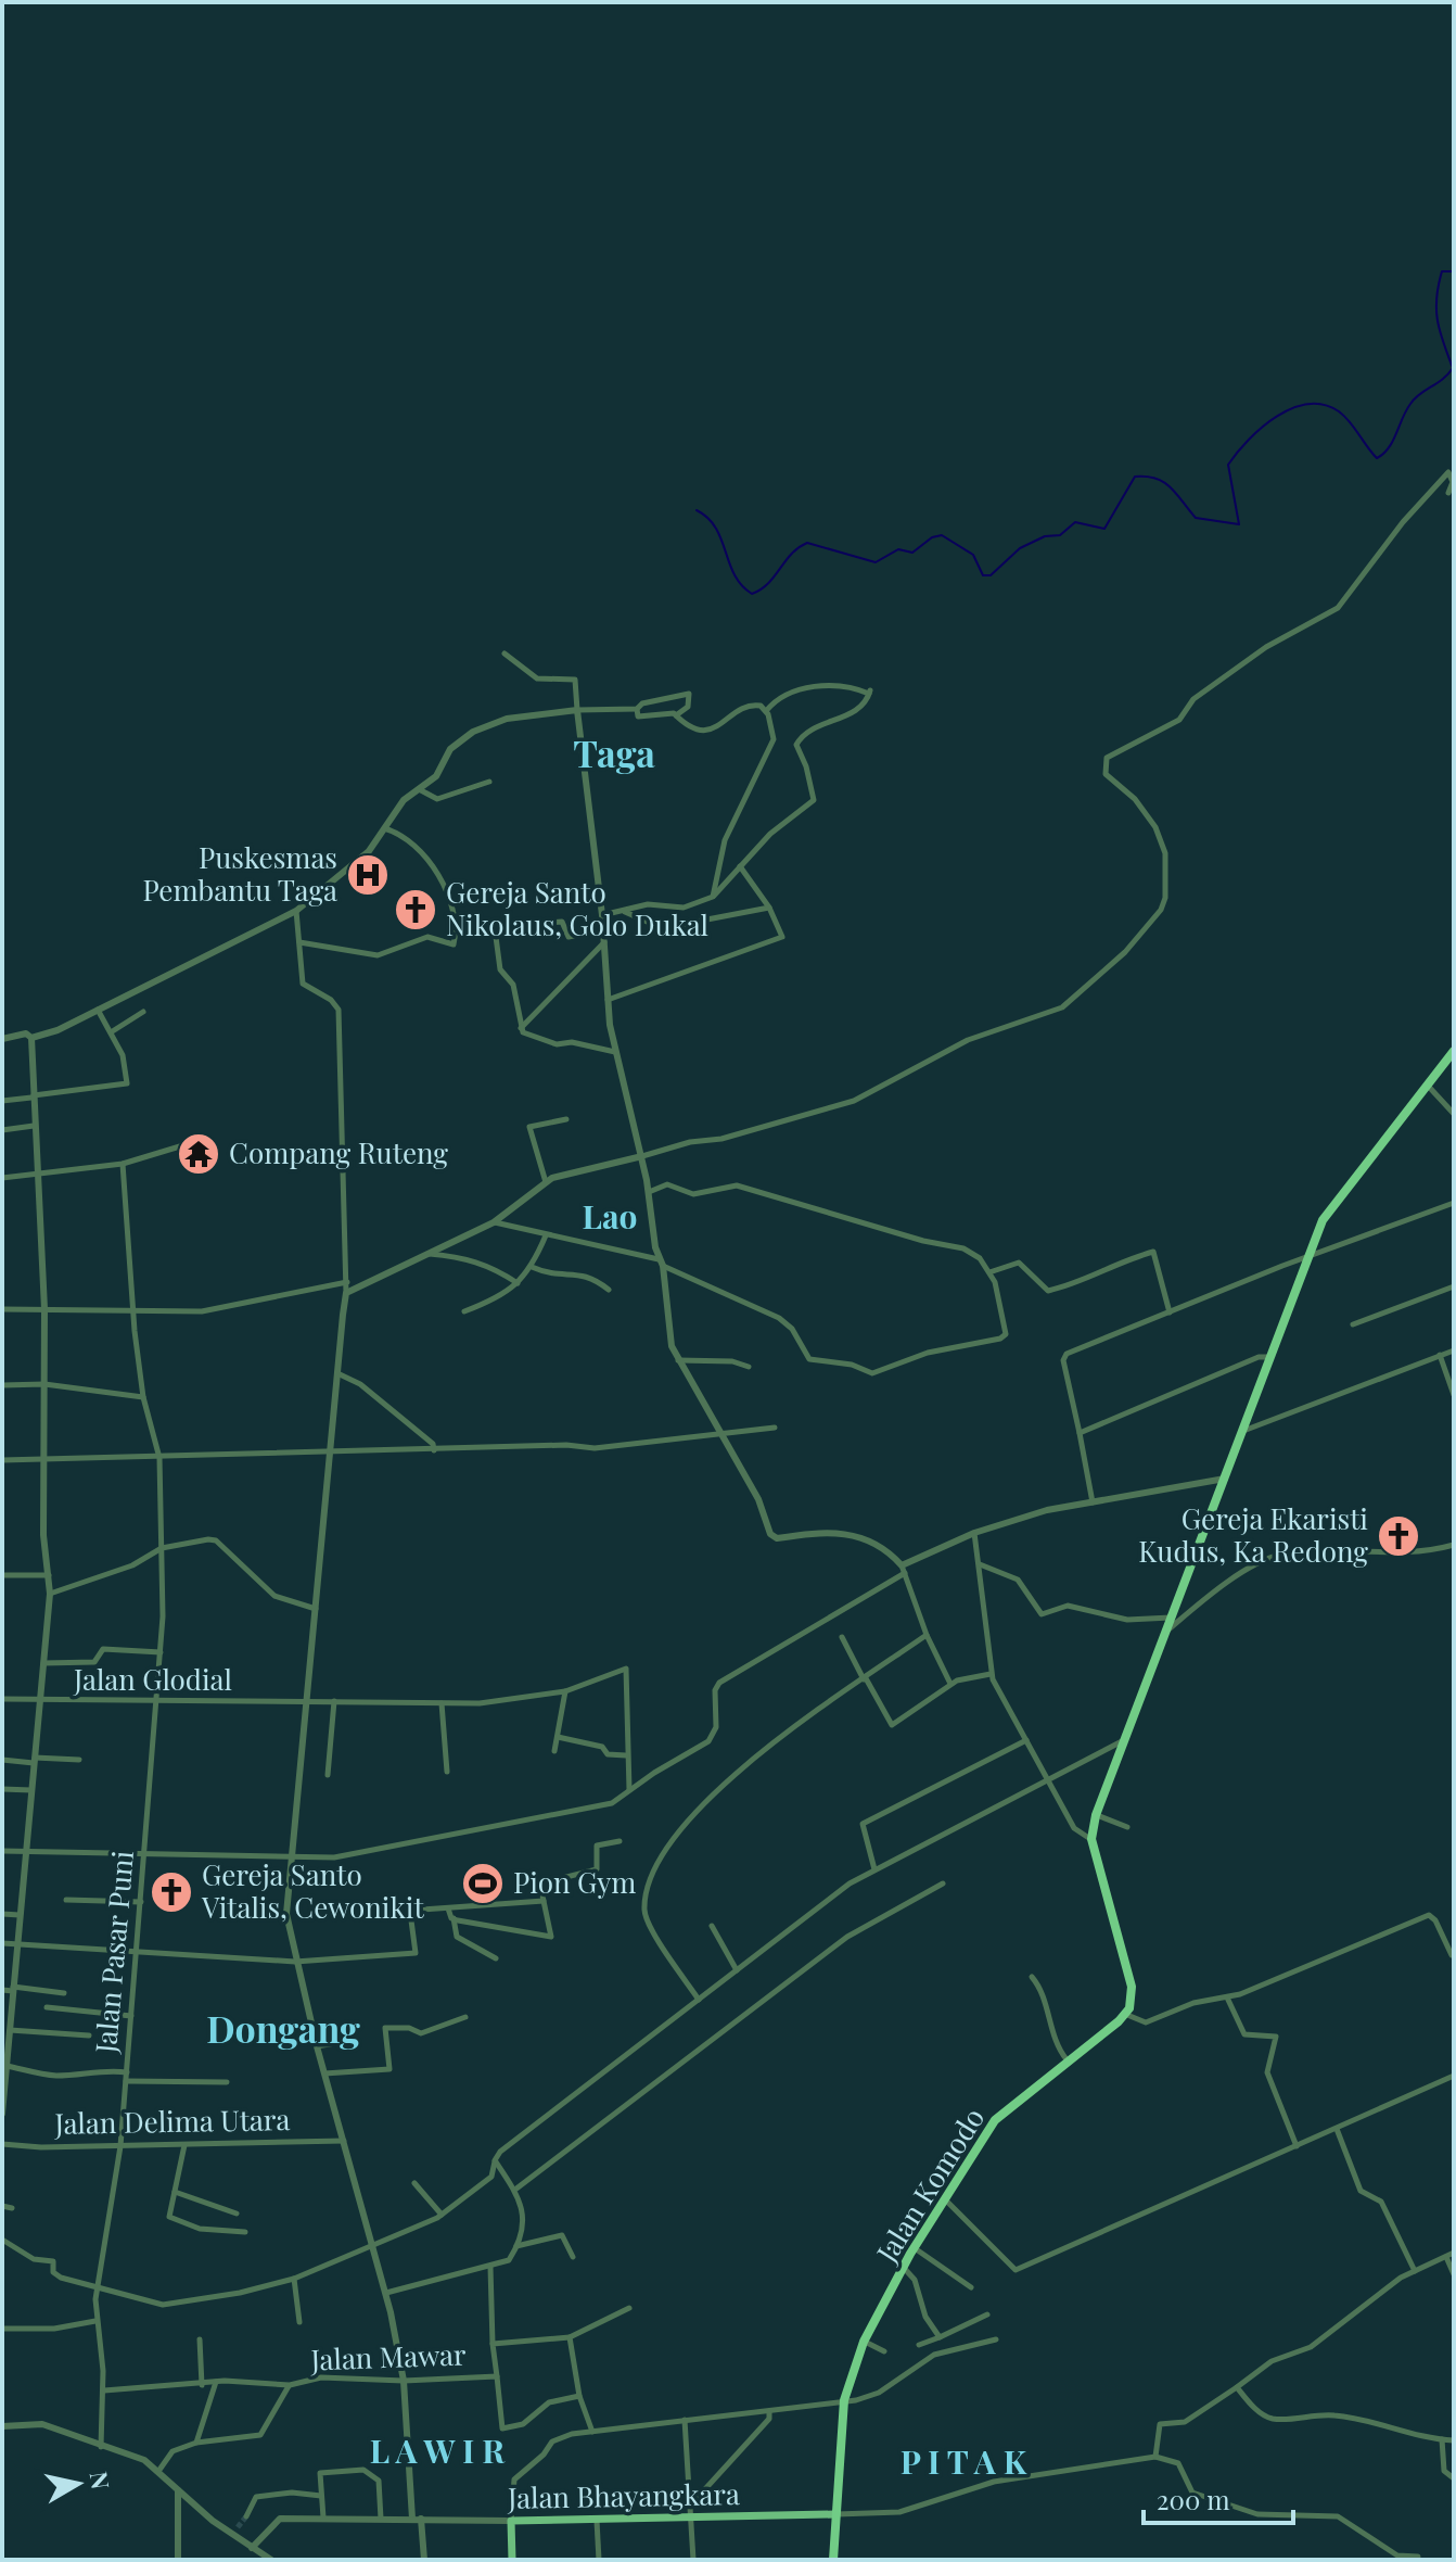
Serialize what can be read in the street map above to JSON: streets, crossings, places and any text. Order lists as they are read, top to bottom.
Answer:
{
  "streets": {
    "highway": ["Jalan Komodo"],
    "main road": ["Jalan Bhayangkara"],
    "street": [
      "Jalan Glodial",
      "Jalan Pasar Puni",
      "Jalan Delima Utara",
      "Jalan Mawar"
    ]
  },
  "crossings": [
    ["Jalan Glodial", "Jalan Pasar Puni"],
    ["Jalan Pasar Puni", "Jalan Delima Utara"],
    ["Jalan Pasar Puni", "Jalan Mawar"],
    ["Jalan Komodo", "Jalan Bhayangkara"]
  ],
  "districts": [
    "Taga",
    "Lao",
    "Dongang",
    "L A W I R",
    "P I T A K"
  ],
  "places": {
    "hospital": ["Puskesmas Pembantu Taga"],
    "church": ["Gereja Santo Nikolaus, Golo Dukal", "Gereja Ekaristi Kudus, Ka Redong", "Gereja Santo Vitalis, Cewonikit"],
    "temple": ["Compang Ruteng"],
    "sports": ["Pion Gym"]
  },
  "scale_bar": "200 m",
  "north": "right"
}
